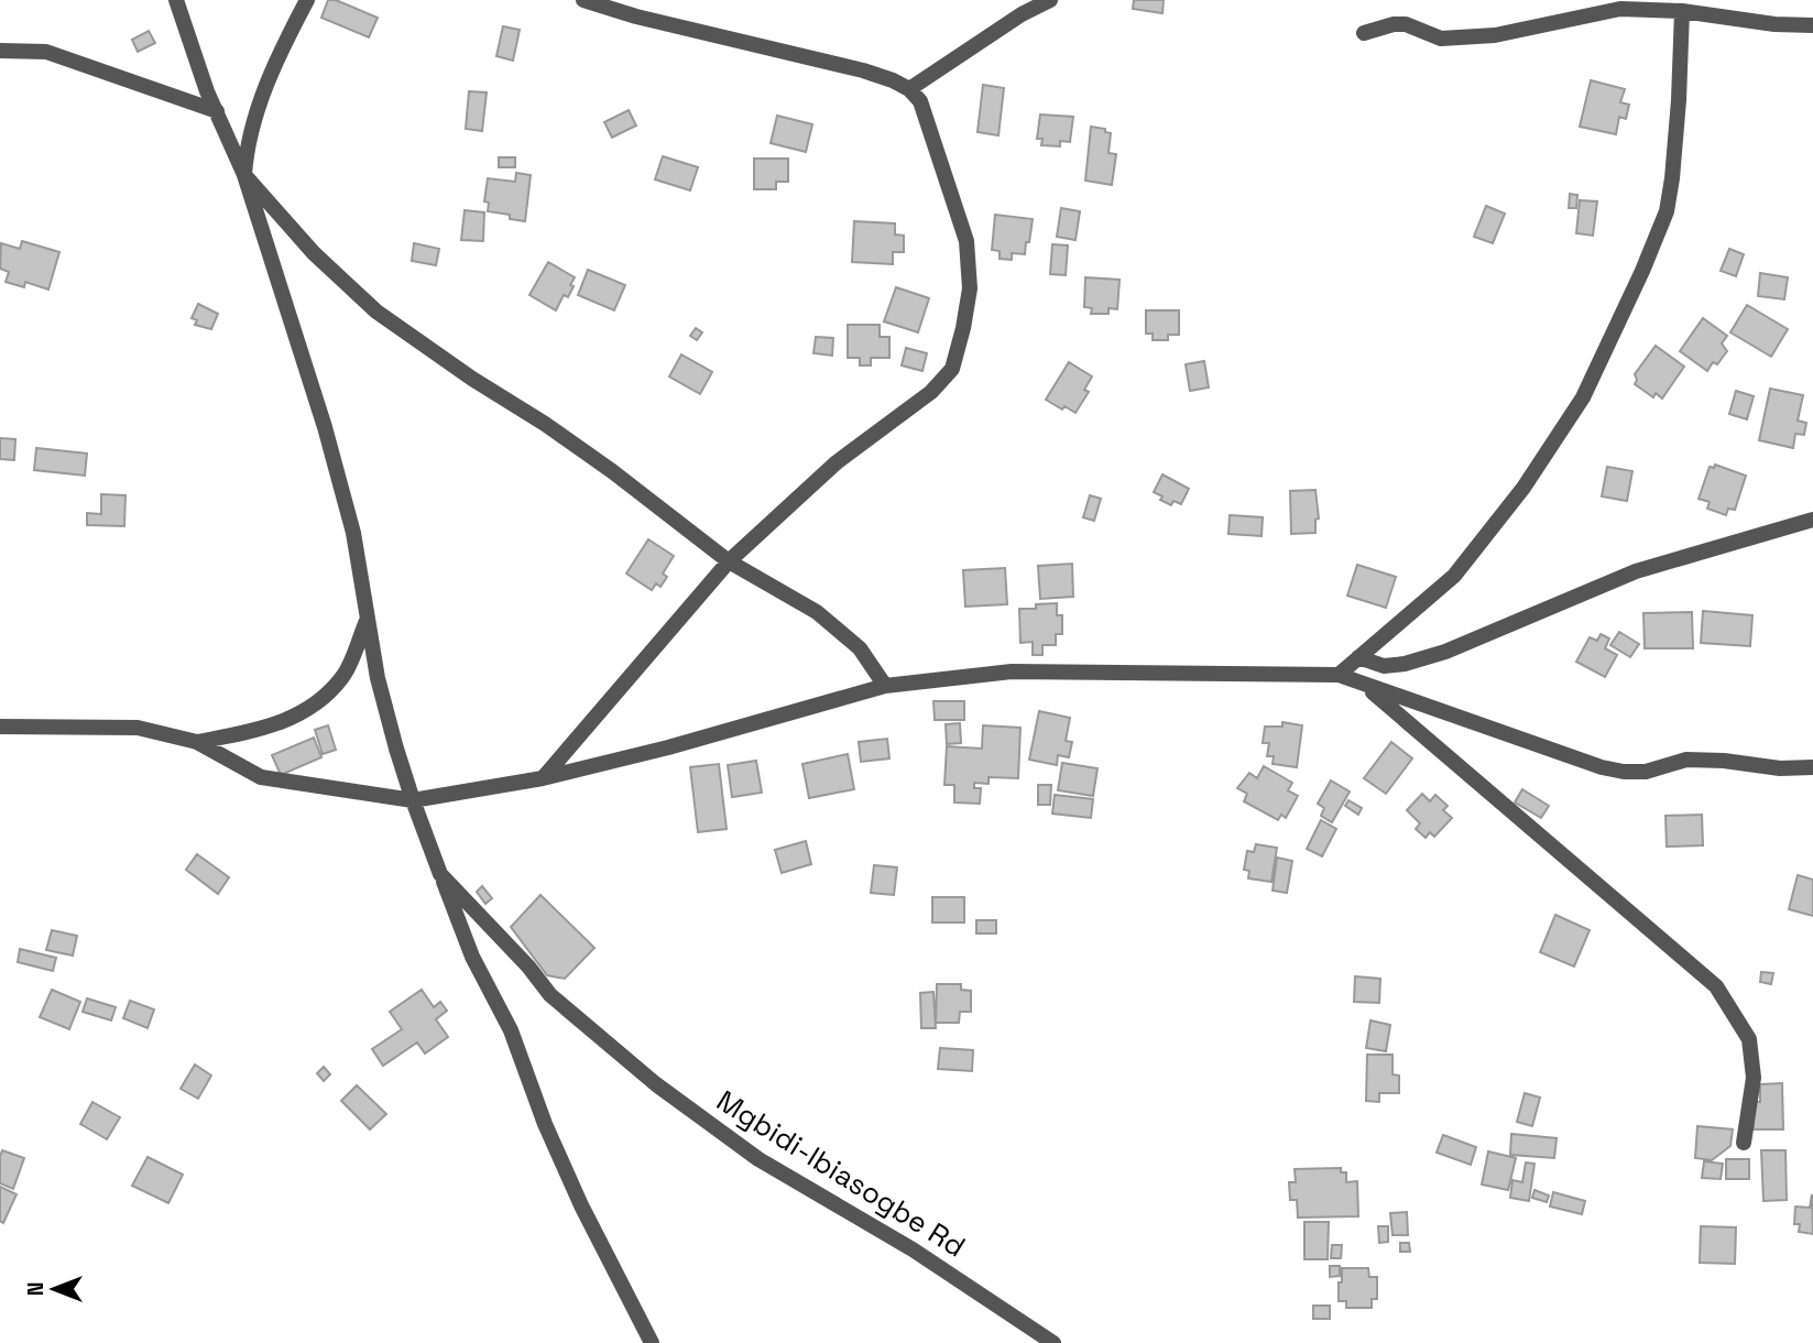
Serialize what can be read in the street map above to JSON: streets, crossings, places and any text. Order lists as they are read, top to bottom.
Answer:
{
  "streets": {
    "street": ["Mgbidi-Ibiasogbe Rd"]
  },
  "north": "left"
}
